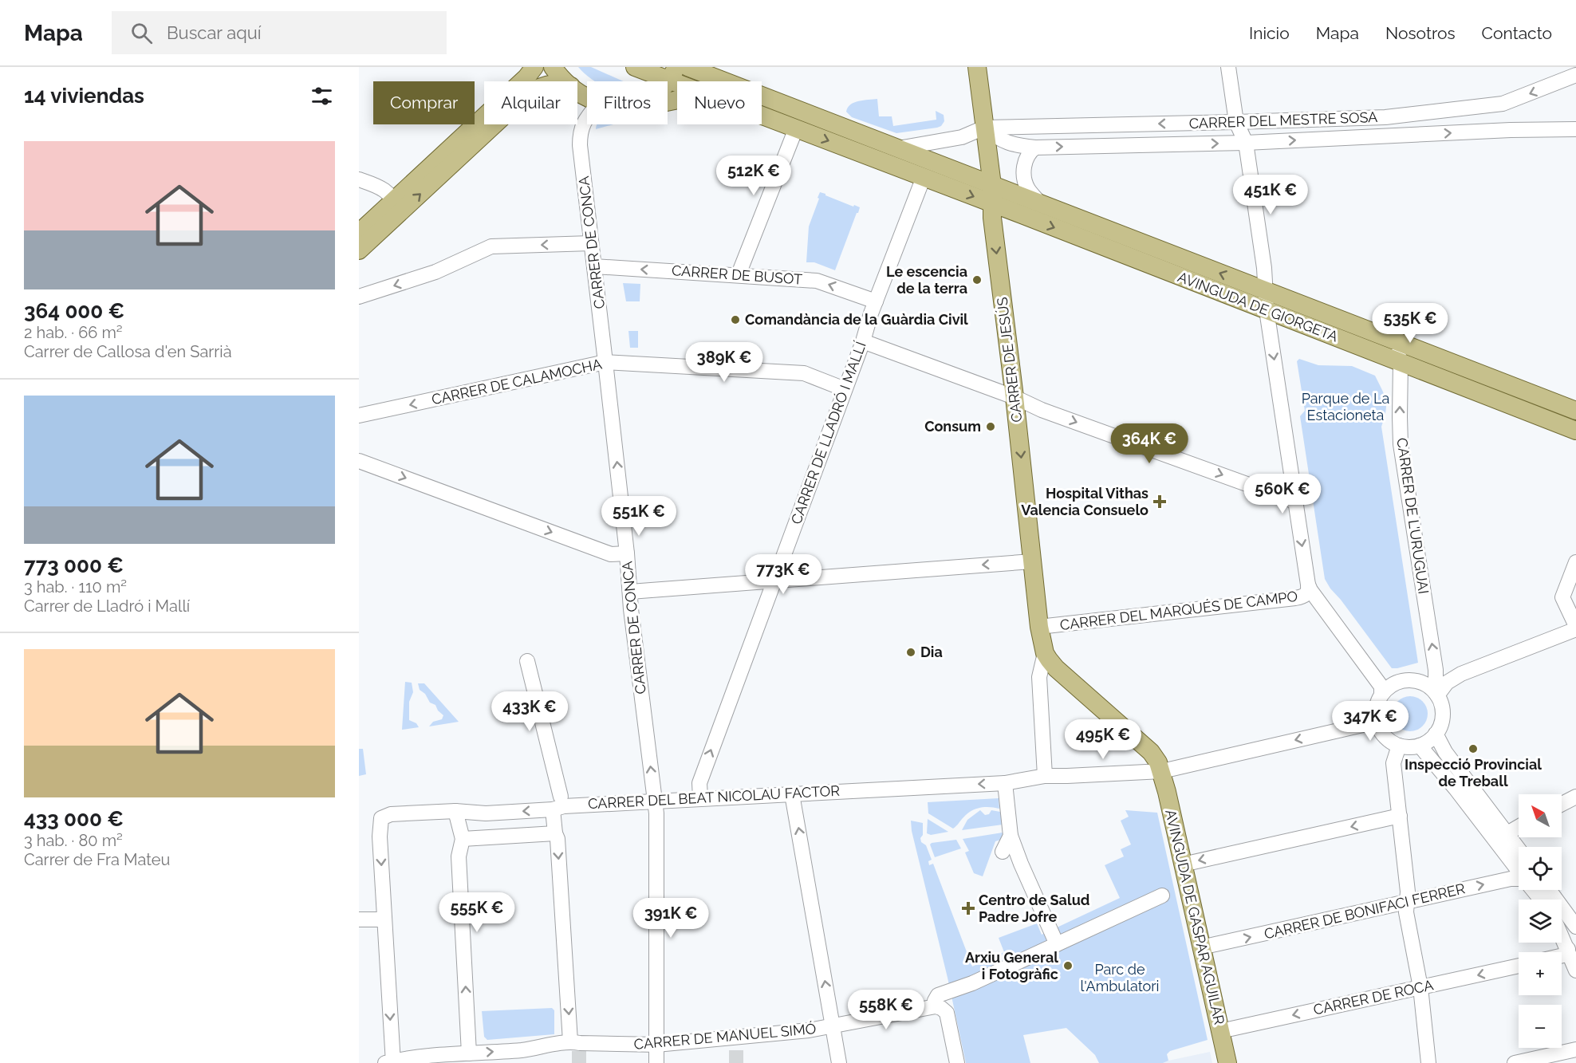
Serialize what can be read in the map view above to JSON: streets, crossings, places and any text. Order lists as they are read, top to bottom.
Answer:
{
  "streets": {
    "main road": ["AVINGUDA DE GIORGETA", "CARRER DE JESÚS", "AVINGUDA DE GASPAR AGUILAR"],
    "street": [
      "CARRER DEL MESTRE SOSA",
      "CARRER DE CONCA",
      "CARRER DE BUSOT",
      "CARRER DE CALAMOCHA",
      "CARRER DE LLADRÓ I MALLÍ",
      "CARRER DE L'URUGUAI",
      "CARRER DEL MARQUÉS DE CAMPO",
      "CARRER DEL BEAT NICOLAU FACTOR",
      "CARRER DE BONIFACI FERRER",
      "CARRER DE ROCA",
      "CARRER DE MANUEL SIMÓ"
    ]
  },
  "crossings": [
    ["CARRER DEL MESTRE SOSA", "AVINGUDA DE GIORGETA"],
    ["CARRER DEL MESTRE SOSA", "CARRER DE JESÚS"],
    ["CARRER DE CONCA", "CARRER DE BUSOT"],
    ["CARRER DE CONCA", "CARRER DE CALAMOCHA"],
    ["CARRER DE CONCA", "CARRER DEL BEAT NICOLAU FACTOR"],
    ["CARRER DE CONCA", "CARRER DE MANUEL SIMÓ"],
    ["CARRER DE BUSOT", "CARRER DE LLADRÓ I MALLÍ"],
    ["AVINGUDA DE GIORGETA", "CARRER DE JESÚS"],
    ["AVINGUDA DE GIORGETA", "CARRER DE LLADRÓ I MALLÍ"],
    ["AVINGUDA DE GIORGETA", "CARRER DE L'URUGUAI"],
    ["CARRER DE JESÚS", "CARRER DEL MARQUÉS DE CAMPO"],
    ["CARRER DE JESÚS", "AVINGUDA DE GASPAR AGUILAR"],
    ["CARRER DE CALAMOCHA", "CARRER DE LLADRÓ I MALLÍ"],
    ["CARRER DE LLADRÓ I MALLÍ", "CARRER DEL BEAT NICOLAU FACTOR"],
    ["CARRER DE L'URUGUAI", "CARRER DEL BEAT NICOLAU FACTOR"],
    ["CARRER DEL BEAT NICOLAU FACTOR", "AVINGUDA DE GASPAR AGUILAR"],
    ["CARRER DE BONIFACI FERRER", "AVINGUDA DE GASPAR AGUILAR"],
    ["AVINGUDA DE GASPAR AGUILAR", "CARRER DE ROCA"]
  ],
  "one_way": ["CARRER DE BUSOT", "CARRER DE JESÚS", "CARRER DE ROCA"],
  "parks": ["Parque de La Estacioneta", "Parc de l'Ambulatori"],
  "places": {
    "other": [
      "Le escencia de la terra",
      "Comandància de la Guàrdia Civil",
      "Consum",
      "Dia",
      "Inspecció Provincial de Treball",
      "Arxiu General i Fotogràfic"
    ],
    "health": ["Hospital Vithas Valencia Consuelo", "Centro de Salud Padre Jofre"]
  },
  "north": "top left",
  "page": {
    "header": "Mapa",
    "search": "Buscar aquí",
    "nav": [
      "Inicio",
      "Mapa",
      "Nosotros",
      "Contacto"
    ],
    "heading": "14 viviendas",
    "chip": [
      "Comprar",
      "Alquilar",
      "Filtros",
      "Nuevo"
    ],
    "list": [
      {
        "name": "364 000 €",
        "note": "2 hab. · 66 m² · Carrer de Callosa d'en Sarrià"
      },
      {
        "name": "773 000 €",
        "note": "3 hab. · 110 m² · Carrer de Lladró i Mallí"
      },
      {
        "name": "433 000 €",
        "note": "3 hab. · 80 m² · Carrer de Fra Mateu"
      }
    ],
    "price": [
      "512K €",
      "451K €",
      "535K €",
      "389K €",
      "364K €",
      "560K €",
      "551K €",
      "773K €",
      "433K €",
      "347K €",
      "495K €",
      "555K €",
      "391K €",
      "558K €"
    ],
    "map_buttons": ["+", "−"]
  }
}
